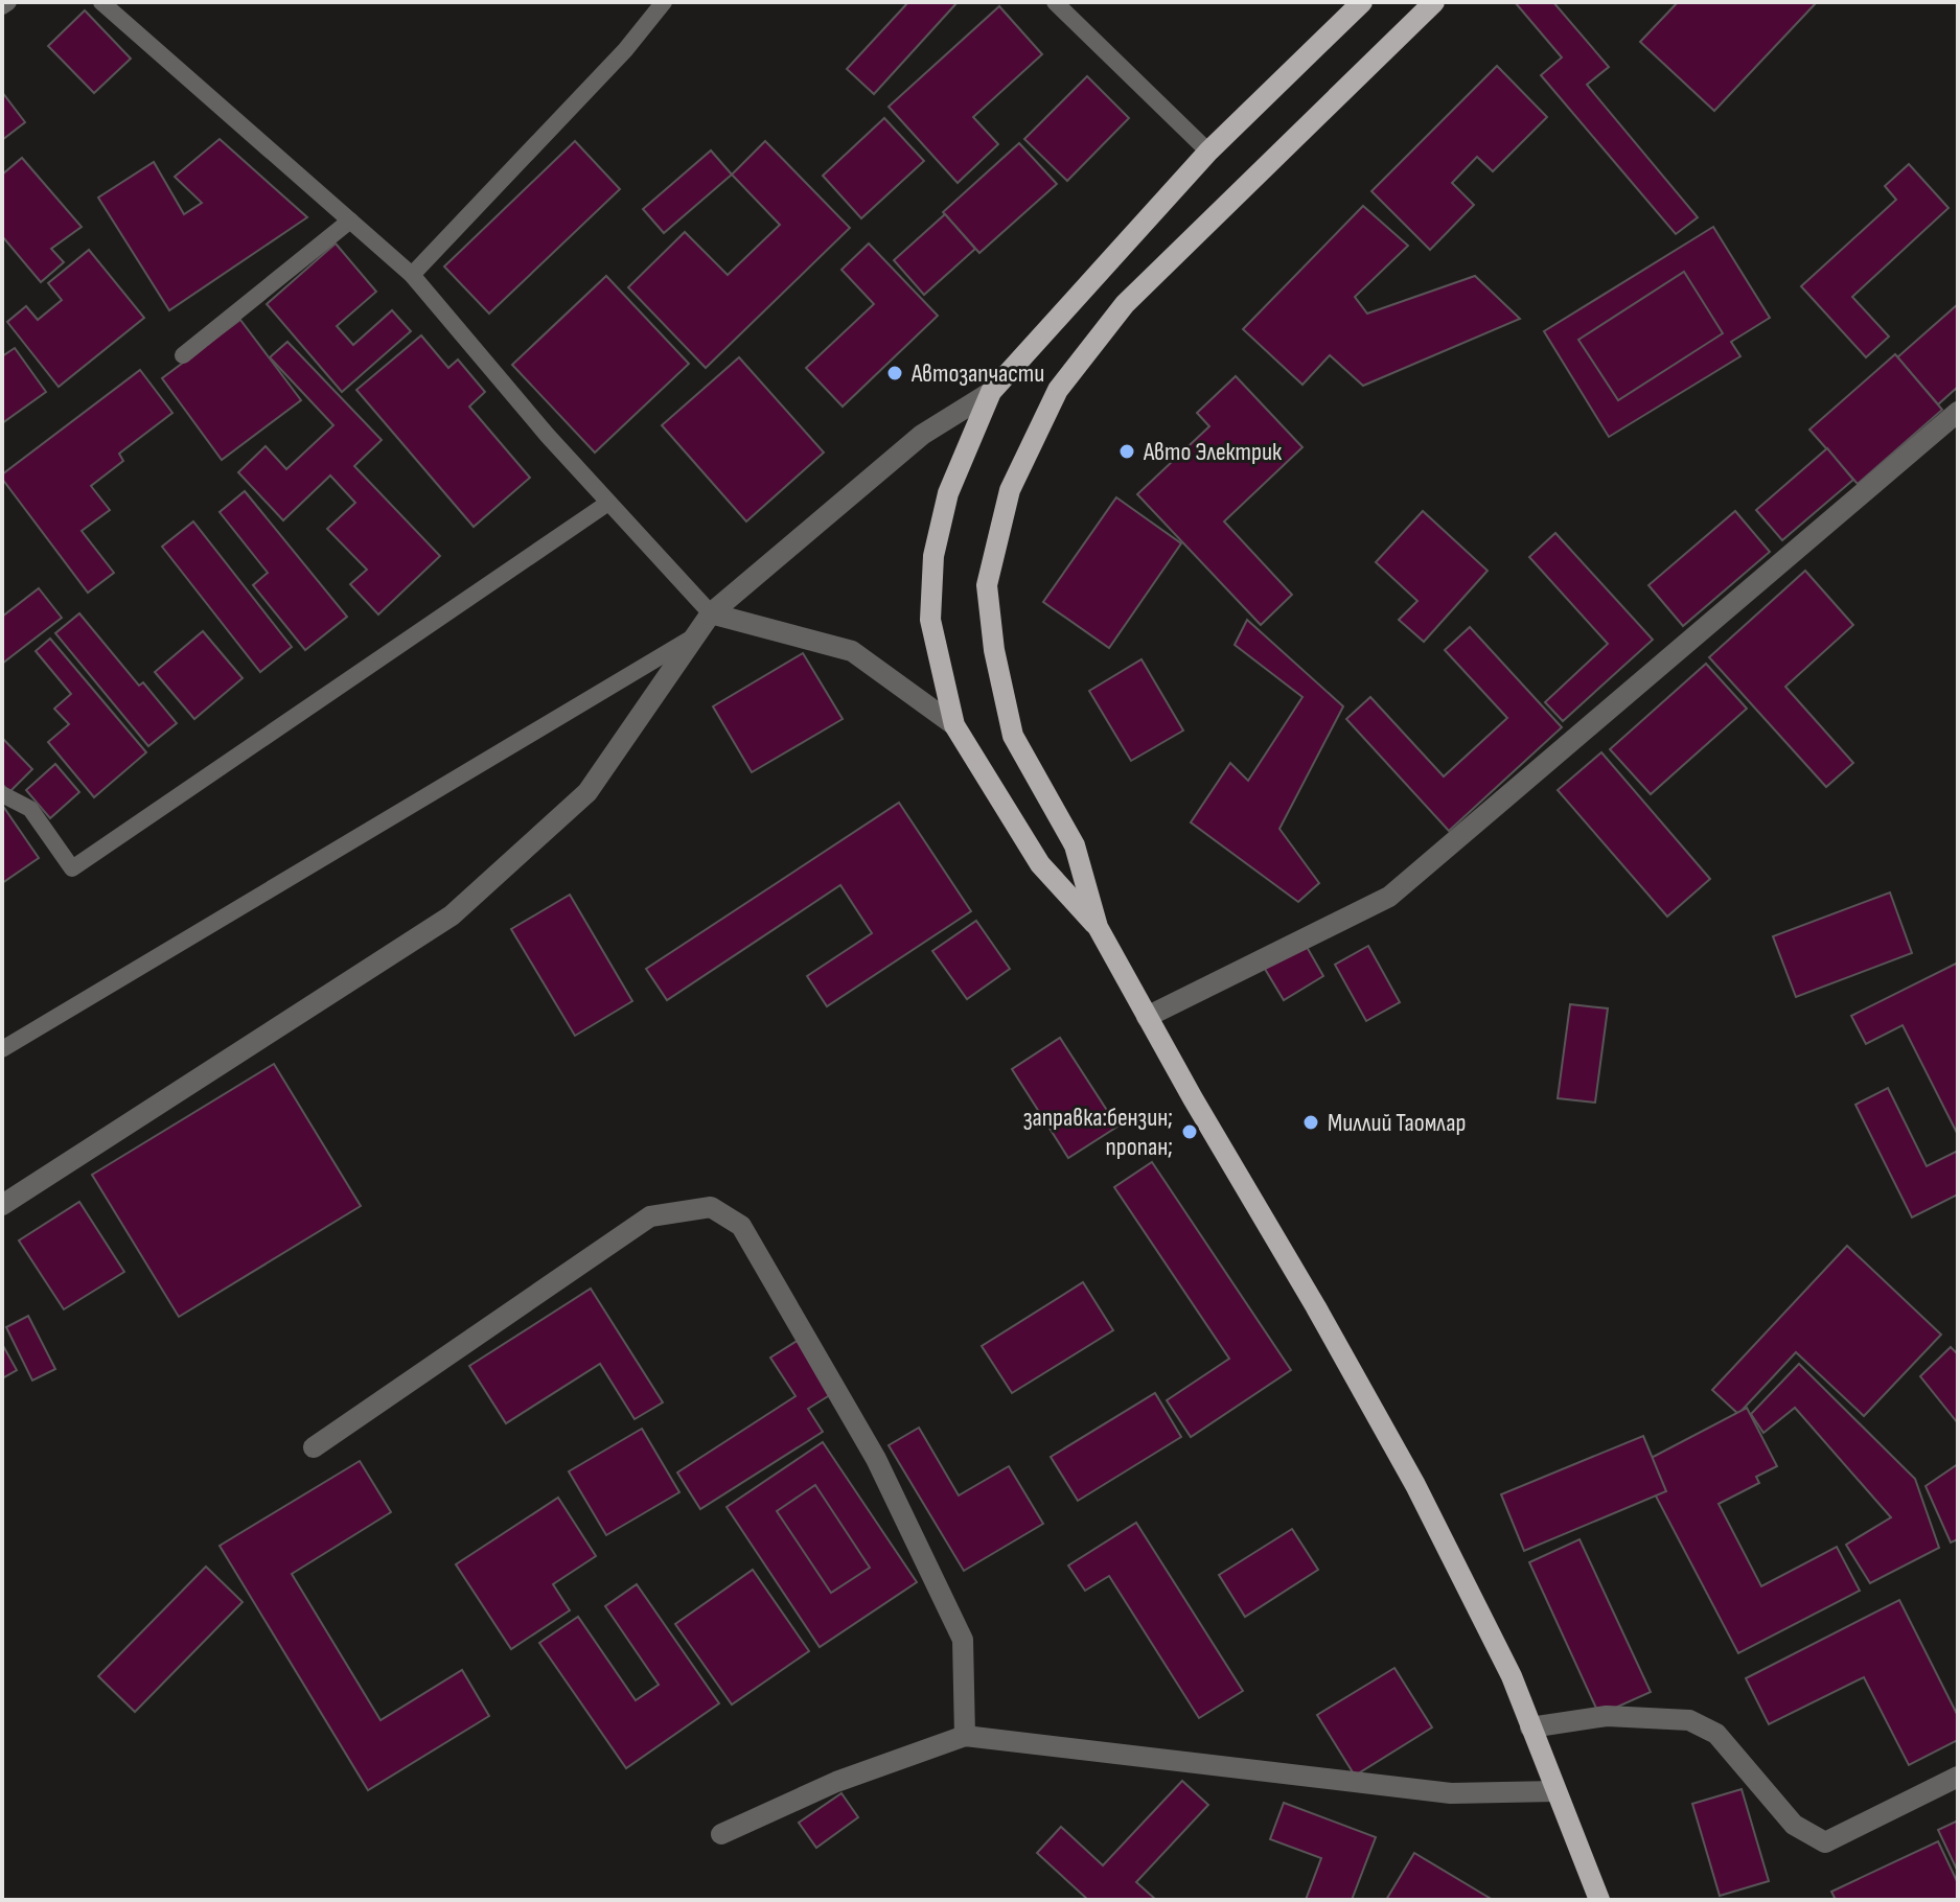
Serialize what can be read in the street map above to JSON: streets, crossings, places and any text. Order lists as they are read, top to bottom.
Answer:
{
  "places": [
    "Автозапчасти",
    "Авто Электрик",
    "Миллий Таомлар",
    "заправка:бензин; пропан;"
  ]
}
